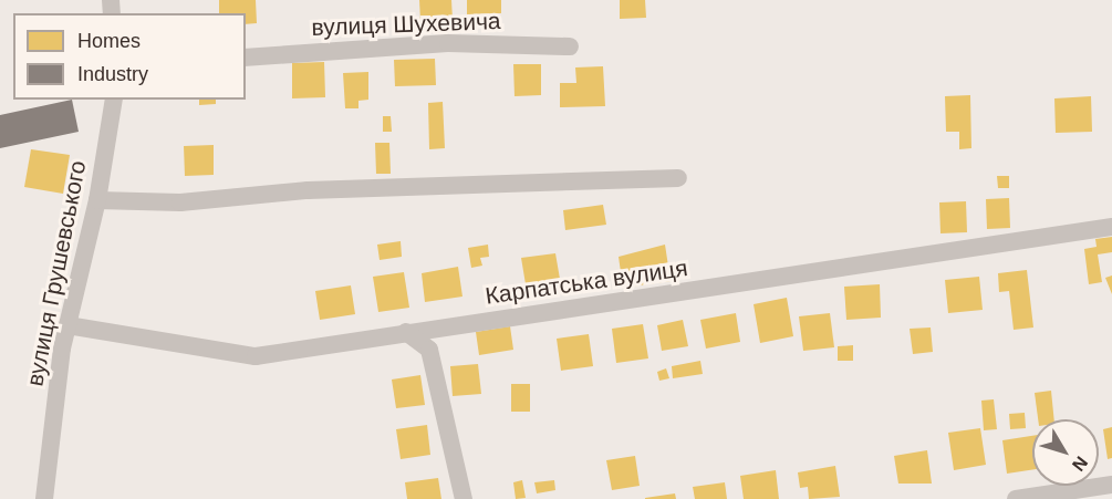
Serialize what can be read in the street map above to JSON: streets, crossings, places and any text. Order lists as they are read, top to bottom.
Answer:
{
  "streets": {
    "street": ["вулиця Шухевича", "вулиця Грушевського", "Карпатська вулиця"]
  },
  "crossings": [
    ["вулиця Грушевського", "Карпатська вулиця"]
  ],
  "legend": ["Homes", "Industry"],
  "north": "bottom right"
}
